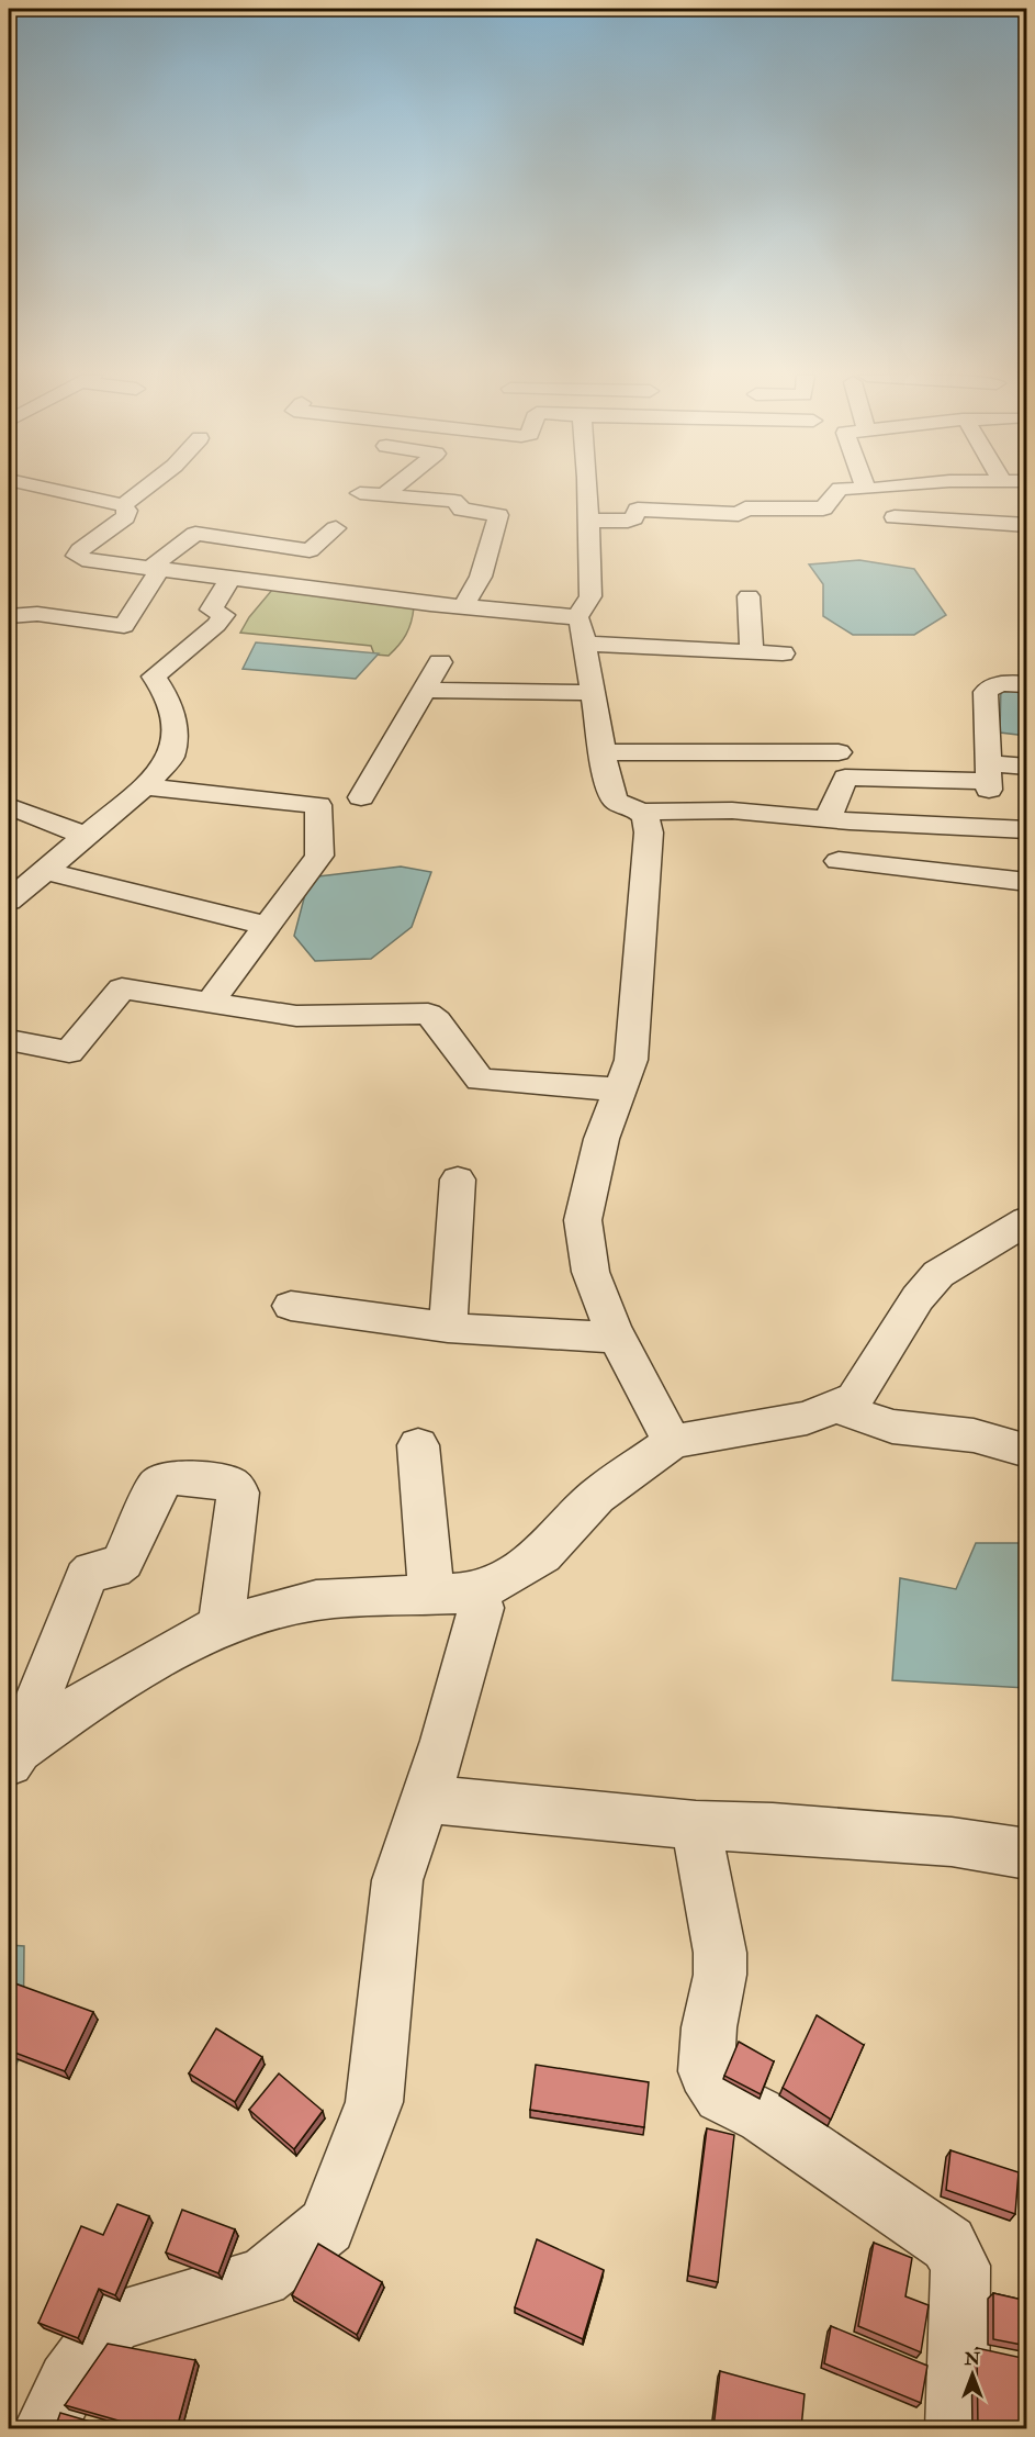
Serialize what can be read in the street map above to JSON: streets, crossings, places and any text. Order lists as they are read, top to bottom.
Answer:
{
  "north": "top"
}
